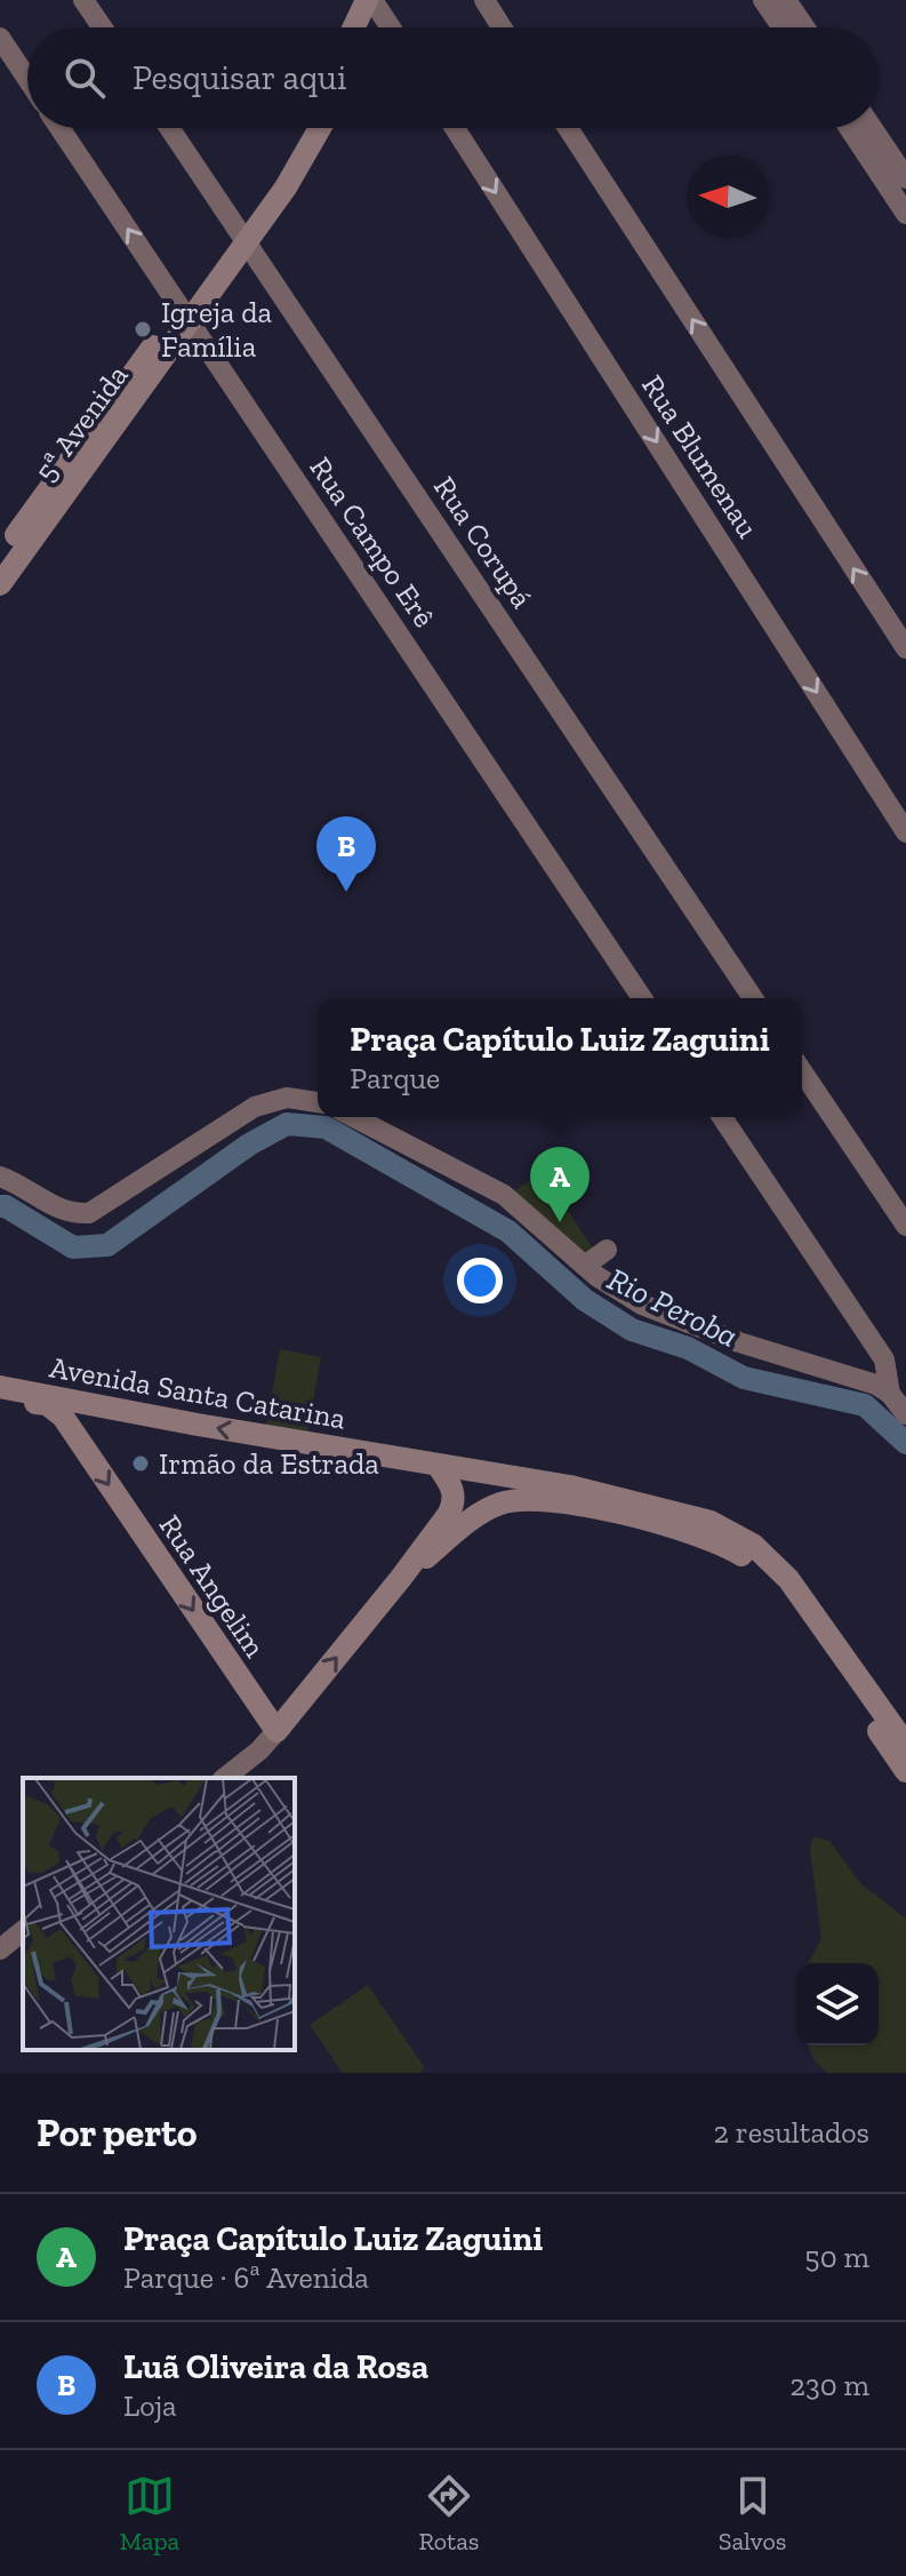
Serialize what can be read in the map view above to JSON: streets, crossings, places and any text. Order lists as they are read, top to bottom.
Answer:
{
  "streets": {
    "main road": ["5ª Avenida", "Avenida Santa Catarina", "Rua Angelim"],
    "street": ["Rua Blumenau", "Rua Campo Erê", "Rua Corupá"]
  },
  "crossings": [
    ["5ª Avenida", "Rua Campo Erê"],
    ["5ª Avenida", "Rua Corupá"],
    ["Avenida Santa Catarina", "Rua Angelim"]
  ],
  "one_way": ["Avenida Santa Catarina", "Rua Angelim"],
  "water": ["Rio Peroba"],
  "places": ["Igreja da Família", "Irmão da Estrada"],
  "north": "left",
  "page": {
    "search": "Pesquisar aqui",
    "pins": ["B", "A"],
    "popup": ["Praça Capítulo Luiz Zaguini", "Parque"],
    "heading": ["Por perto", "2 resultados"],
    "list": [
      {
        "mark": "A",
        "name": "Praça Capítulo Luiz Zaguini",
        "note": "Parque · 6ª Avenida",
        "value": "50 m"
      },
      {
        "mark": "B",
        "name": "Luã Oliveira da Rosa",
        "note": "Loja",
        "value": "230 m"
      }
    ],
    "nav": ["Mapa", "Rotas", "Salvos"]
  }
}
